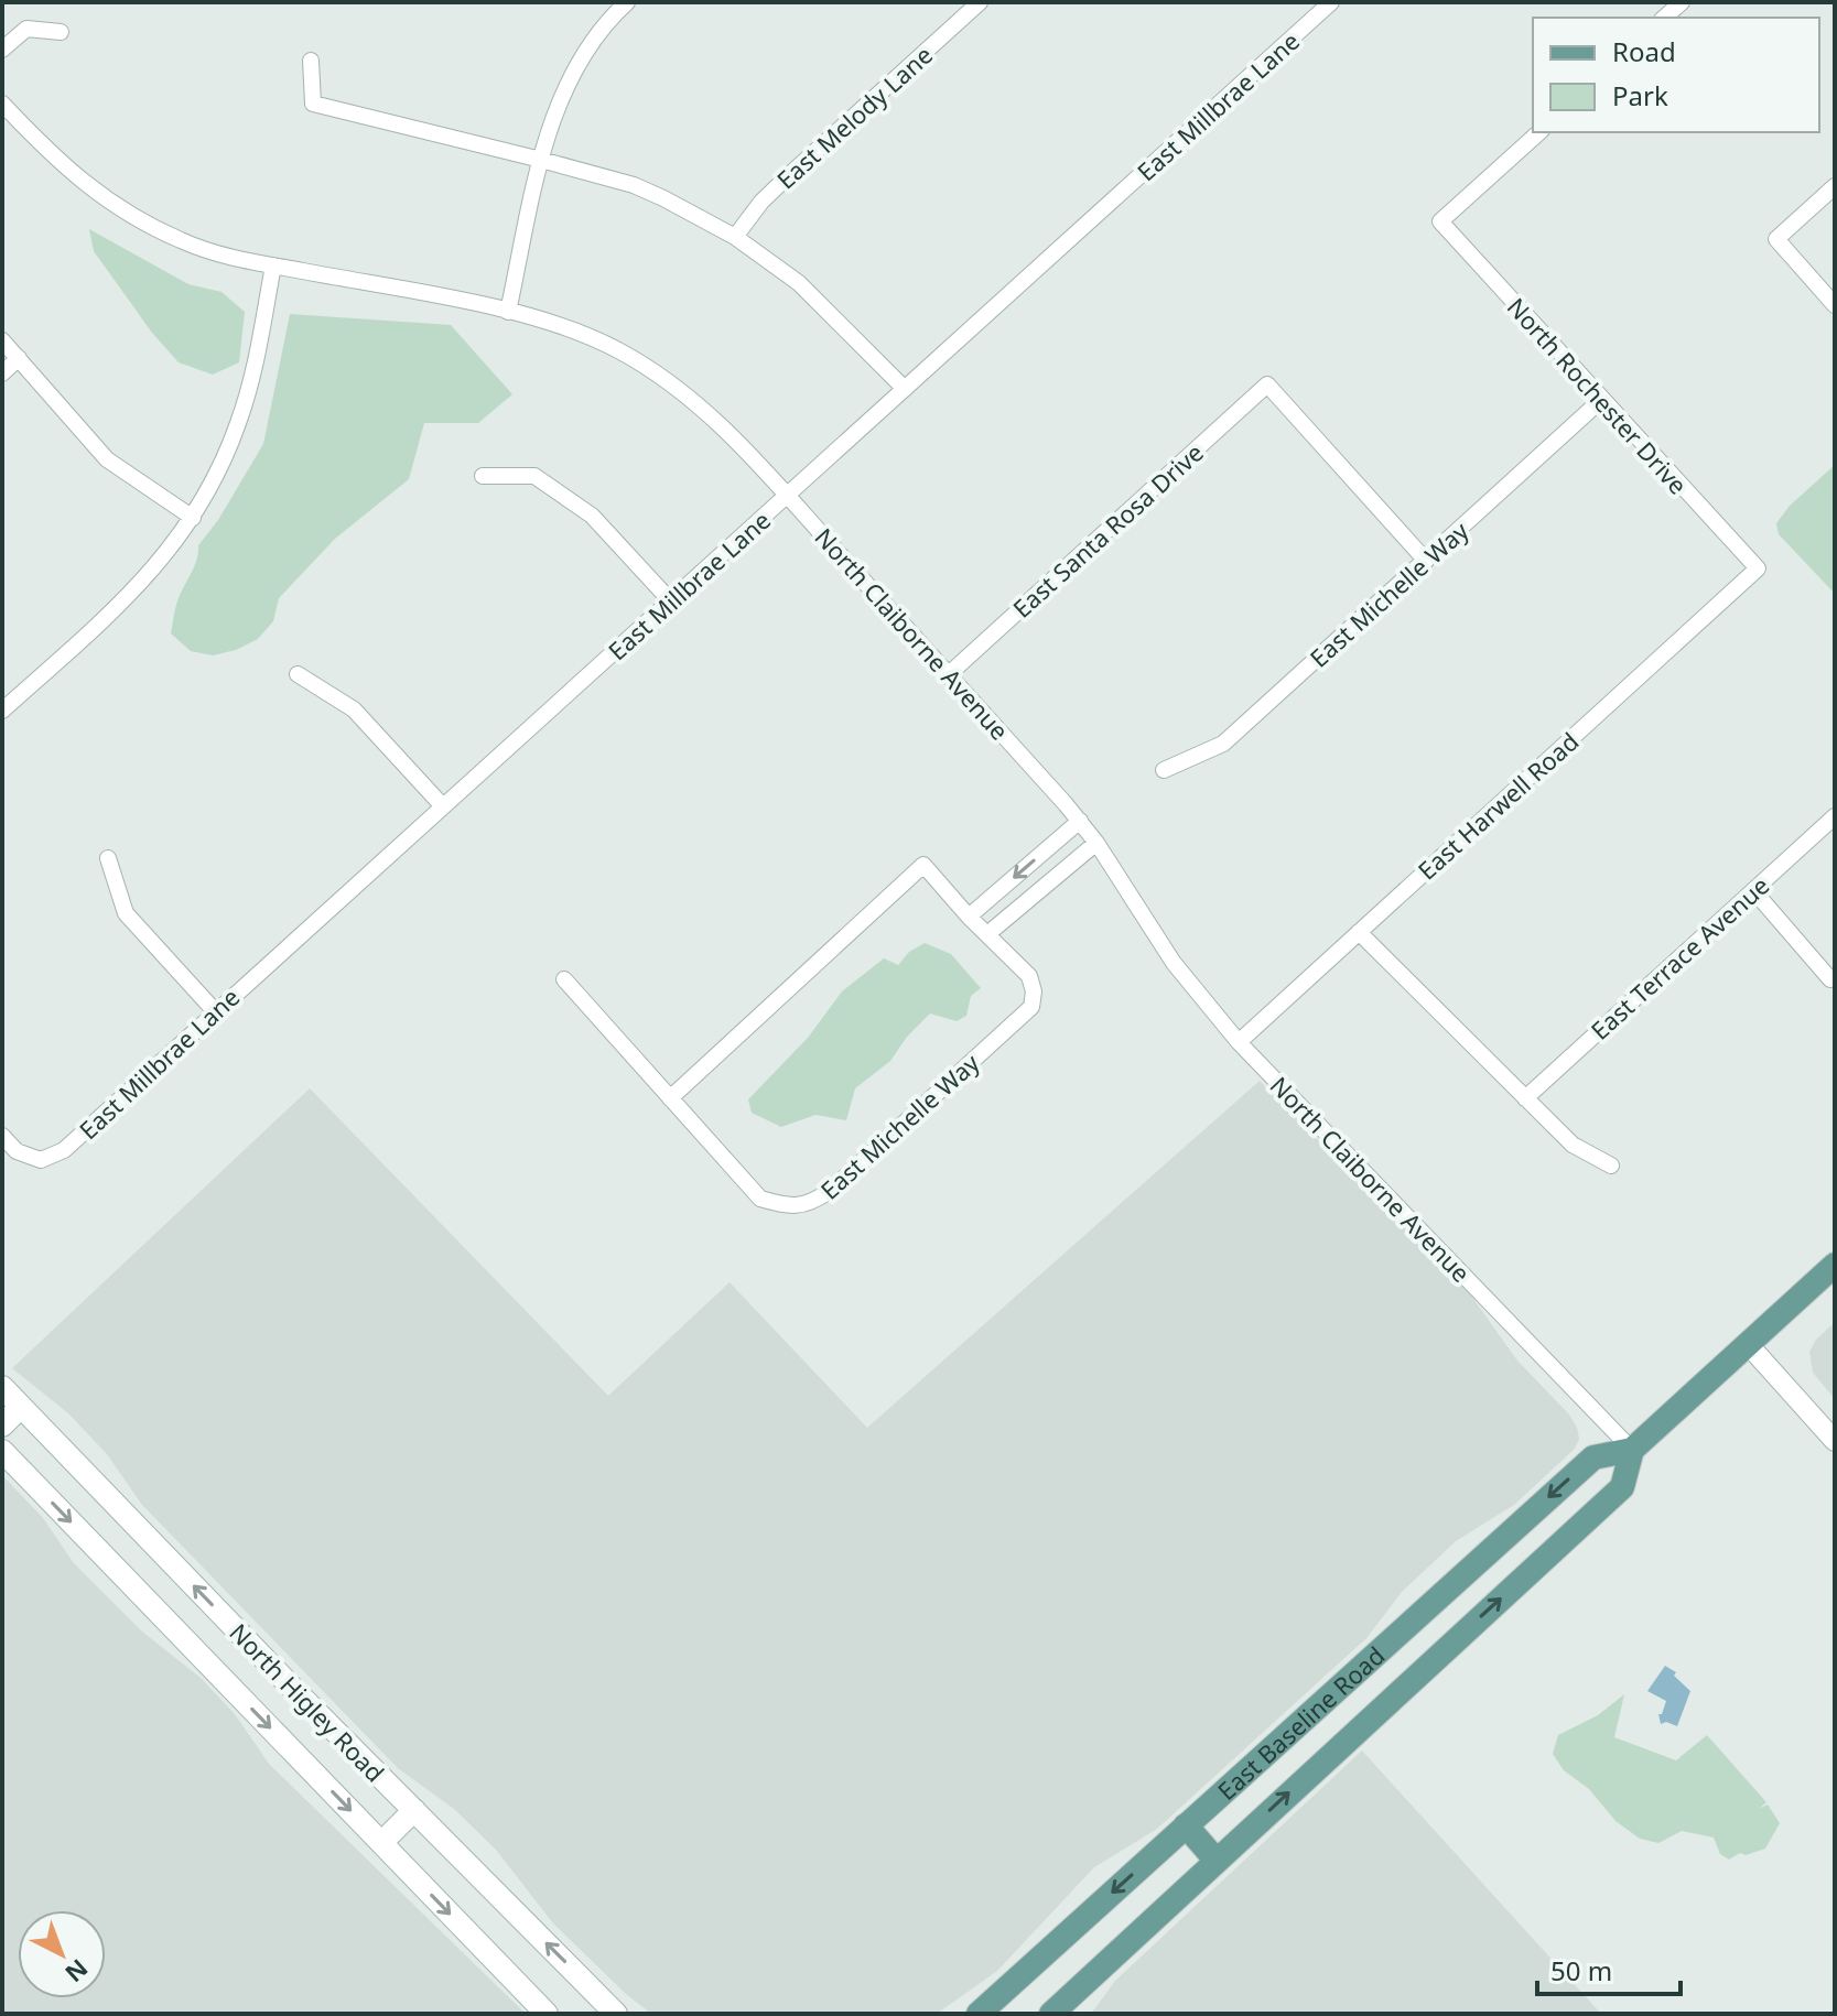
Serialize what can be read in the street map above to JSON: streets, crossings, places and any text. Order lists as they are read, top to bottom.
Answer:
{
  "streets": {
    "main road": ["North Higley Road", "East Baseline Road"],
    "street": [
      "East Millbrae Lane",
      "East Melody Lane",
      "North Rochester Drive",
      "East Santa Rosa Drive",
      "East Michelle Way",
      "North Claiborne Avenue",
      "East Harwell Road",
      "East Terrace Avenue"
    ]
  },
  "crossings": [
    ["East Millbrae Lane", "North Claiborne Avenue"],
    ["North Rochester Drive", "East Michelle Way"],
    ["North Rochester Drive", "East Harwell Road"],
    ["East Santa Rosa Drive", "East Michelle Way"],
    ["East Santa Rosa Drive", "North Claiborne Avenue"],
    ["North Claiborne Avenue", "East Harwell Road"],
    ["North Claiborne Avenue", "East Baseline Road"]
  ],
  "legend": ["Road", "Park"],
  "scale_bar": "50 m",
  "north": "bottom right"
}
